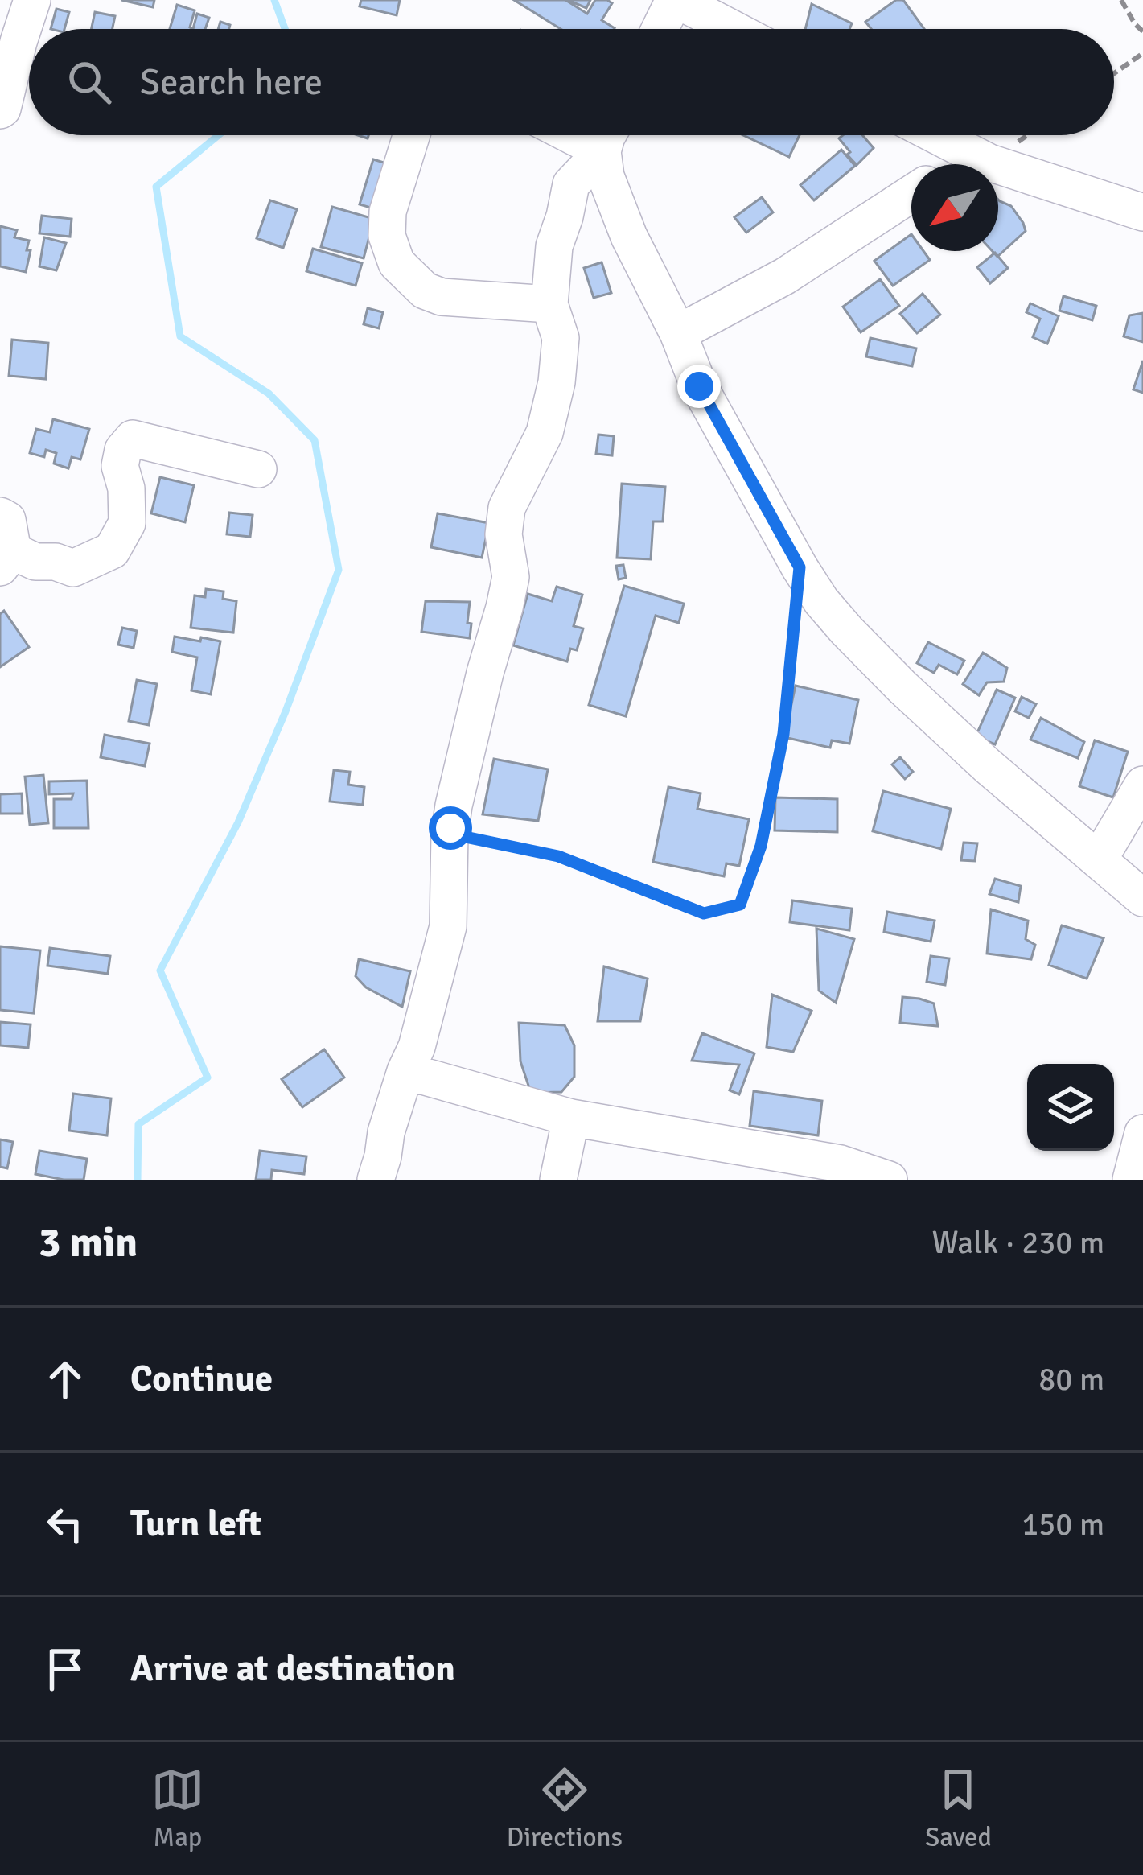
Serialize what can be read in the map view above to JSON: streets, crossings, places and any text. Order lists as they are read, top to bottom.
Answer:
{
  "north": "bottom left",
  "page": {
    "search": "Search here",
    "heading": ["3 min", "Walk · 230 m"],
    "list": [
      ["Continue", "80 m"],
      ["Turn left", "150 m"],
      "Arrive at destination"
    ],
    "nav": ["Map", "Directions", "Saved"]
  }
}
